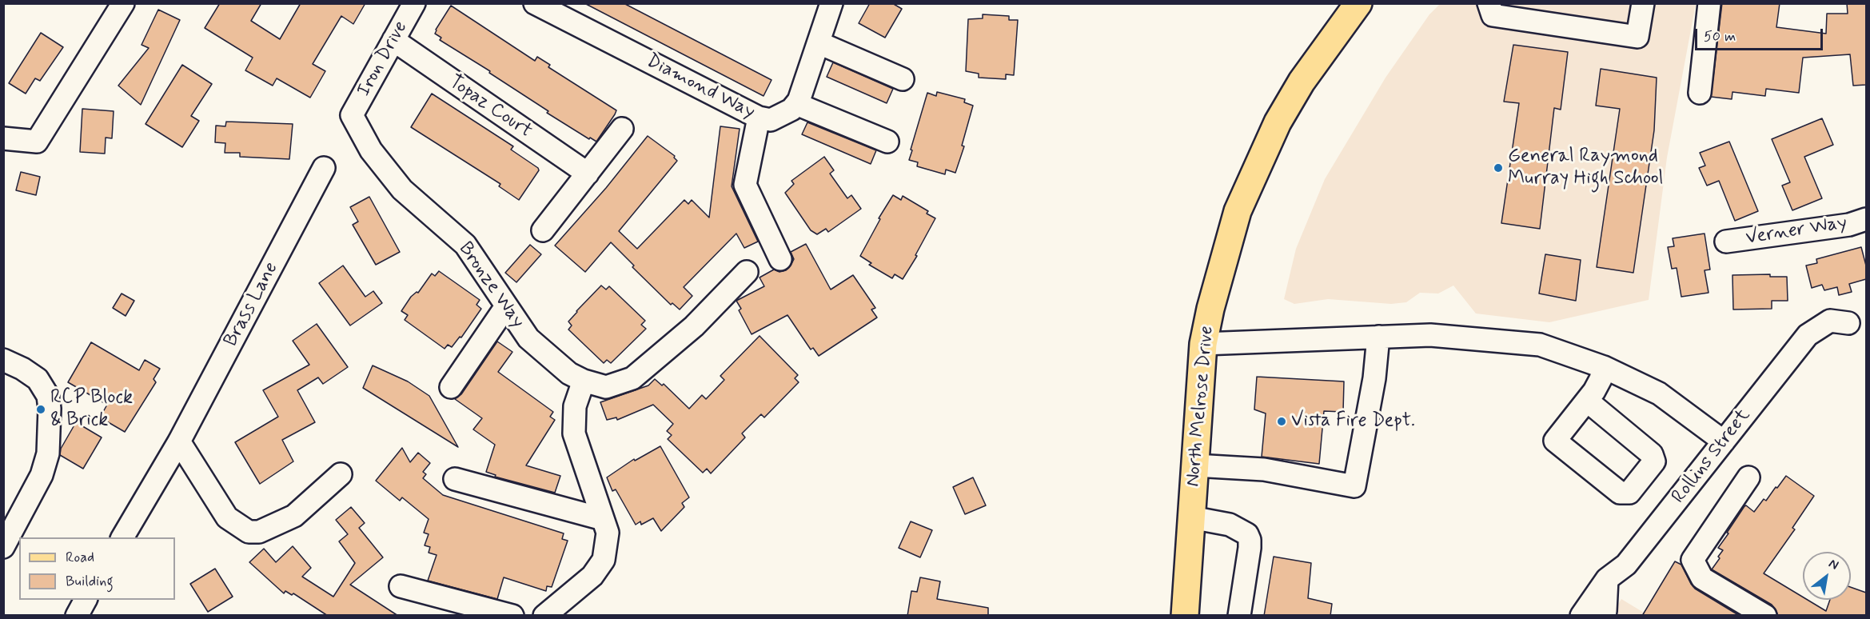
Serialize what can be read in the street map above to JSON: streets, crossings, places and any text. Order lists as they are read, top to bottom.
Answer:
{
  "streets": {
    "main road": ["North Melrose Drive"],
    "street": [
      "Iron Drive",
      "Diamond Way",
      "Topaz Court",
      "Verner Way",
      "Bronze Way",
      "Brass Lane",
      "Rollins Street"
    ]
  },
  "crossings": [
    ["Iron Drive", "Topaz Court"],
    ["Iron Drive", "Bronze Way"]
  ],
  "places": ["General Raymond Murray High School", "RCP Block & Brick", "Vista Fire Dept."],
  "legend": ["Road", "Building"],
  "scale_bar": "50 m",
  "north": "top right"
}
